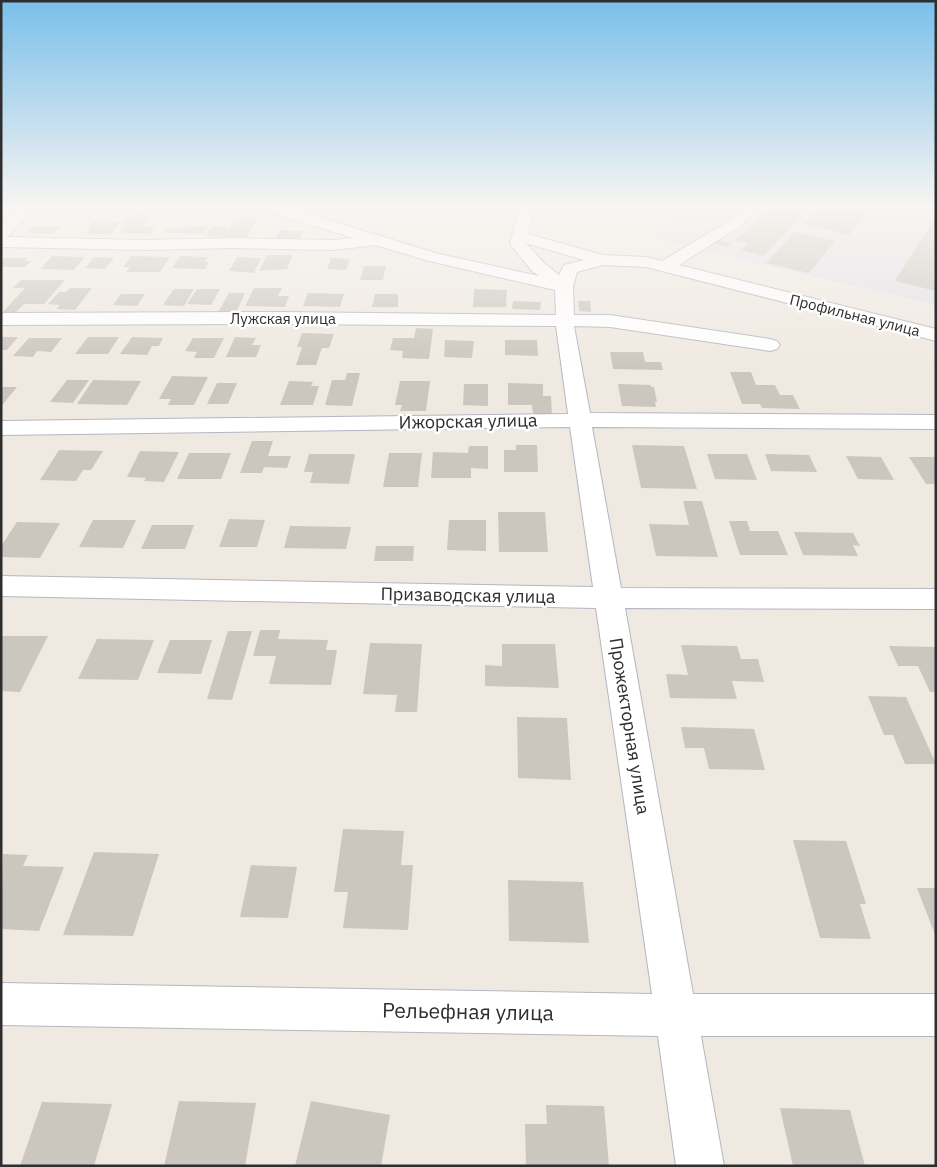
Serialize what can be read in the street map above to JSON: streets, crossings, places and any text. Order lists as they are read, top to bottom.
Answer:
{
  "streets": {
    "street": [
      "Профильная улица",
      "Лужская улица",
      "Ижорская улица",
      "Призаводская улица",
      "Прожекторная улица",
      "Рельефная улица"
    ]
  },
  "crossings": [
    ["Профильная улица", "Прожекторная улица"],
    ["Лужская улица", "Прожекторная улица"],
    ["Ижорская улица", "Прожекторная улица"],
    ["Призаводская улица", "Прожекторная улица"],
    ["Прожекторная улица", "Рельефная улица"]
  ]
}
